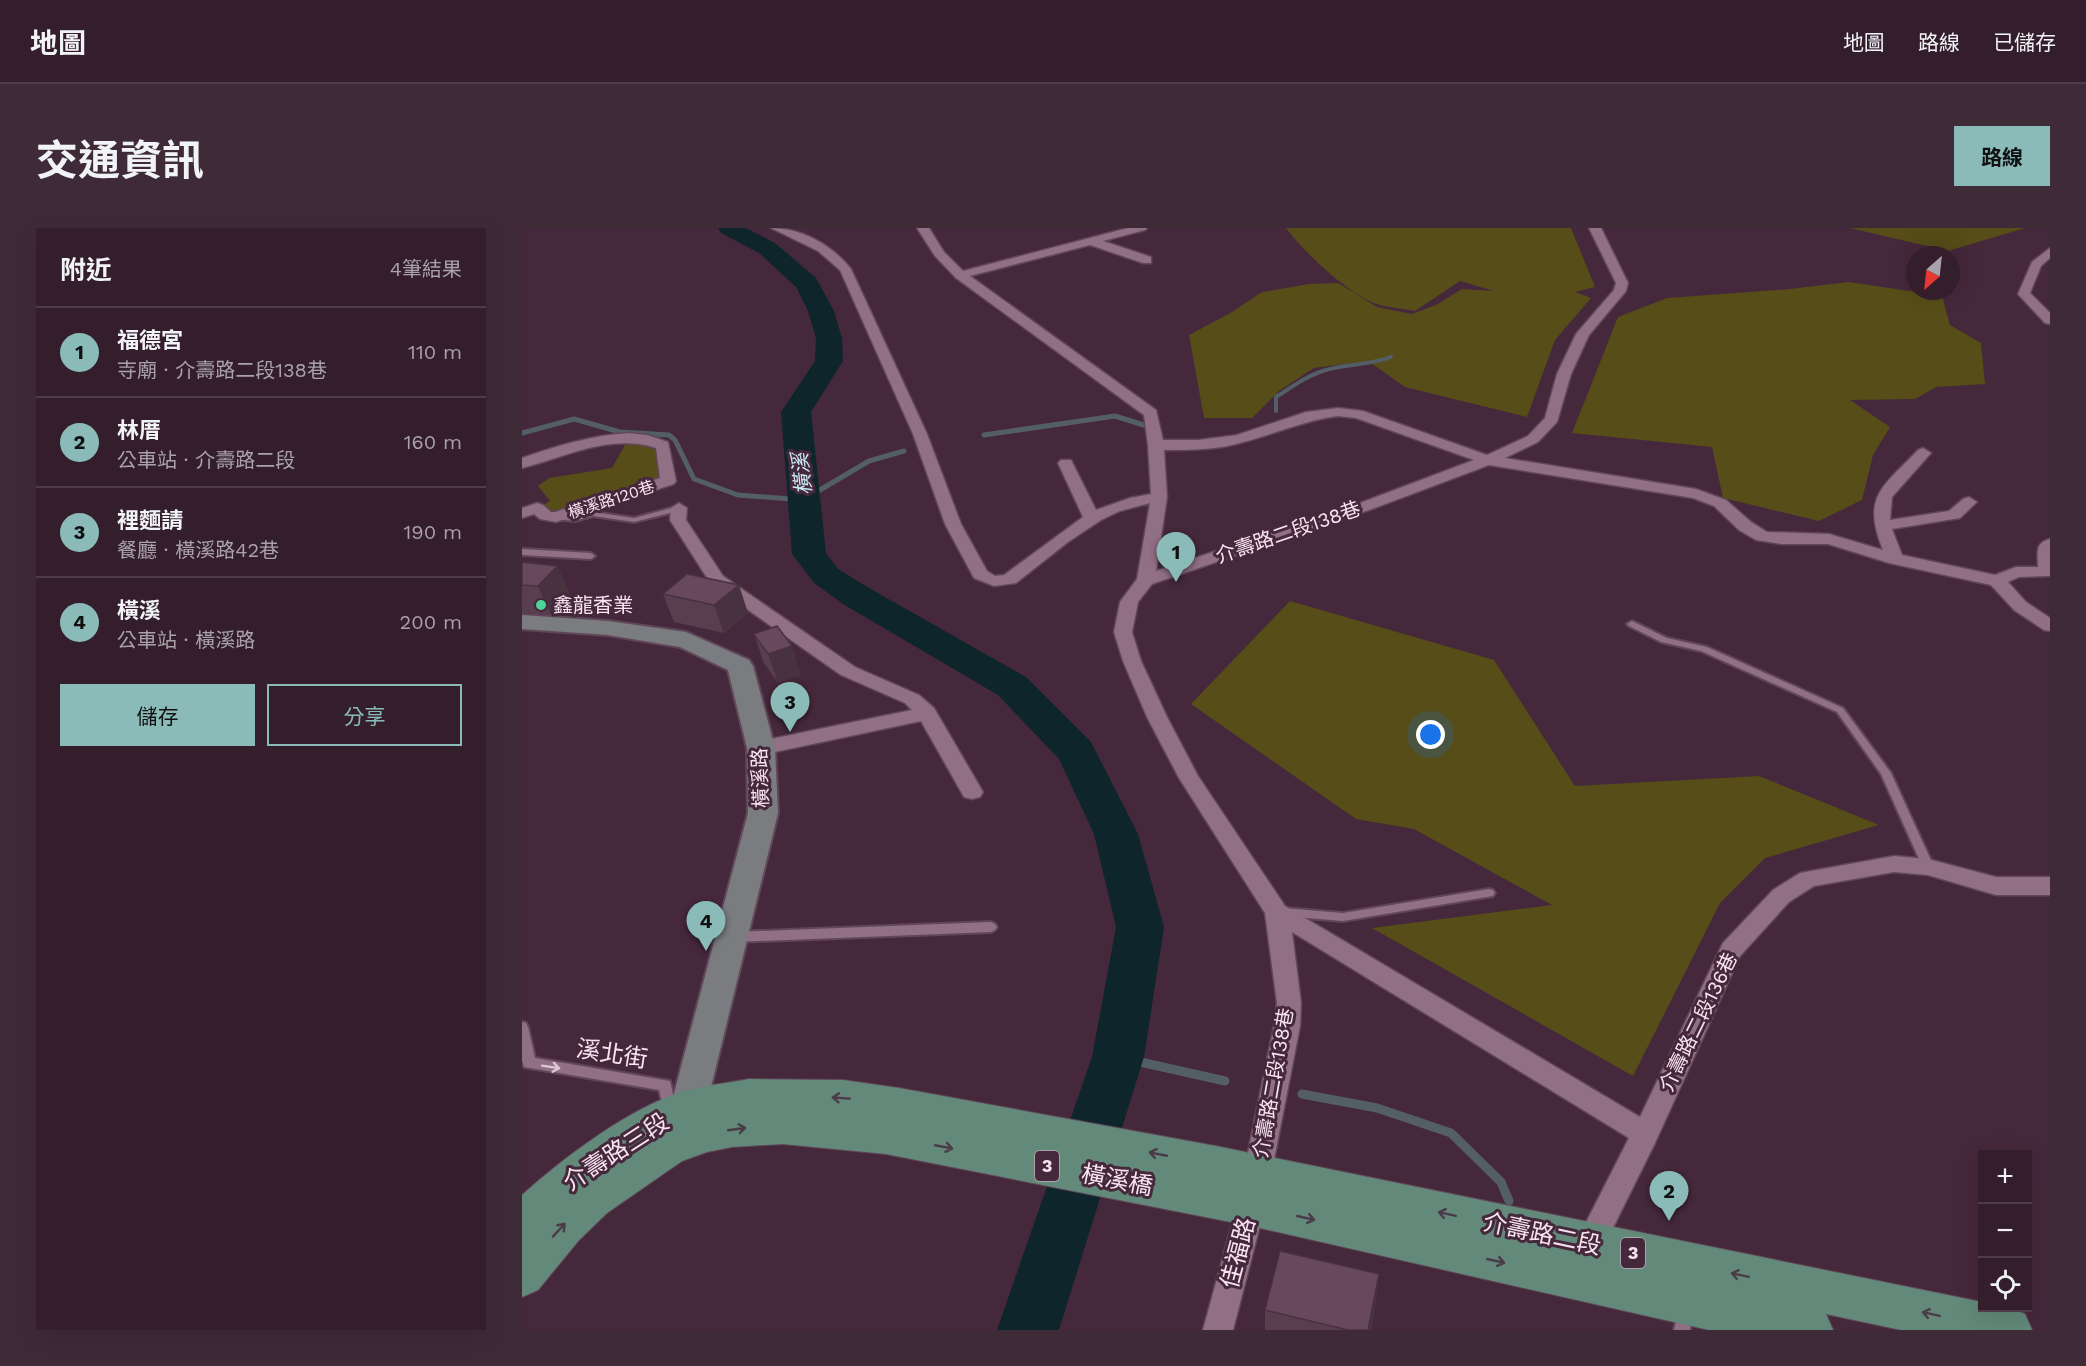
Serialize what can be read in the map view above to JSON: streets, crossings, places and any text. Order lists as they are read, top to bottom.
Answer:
{
  "streets": {
    "main road": [
      "橫溪路",
      "介壽路三段",
      "3",
      "橫溪橋",
      "介壽路二段"
    ],
    "street": [
      "橫溪路120巷",
      "介壽路二段138巷",
      "介壽路二段136巷",
      "佳福路"
    ],
    "lane": ["溪北街"]
  },
  "crossings": [
    ["介壽路二段138巷", "橫溪橋"],
    ["介壽路二段138巷", "介壽路二段"],
    ["介壽路二段138巷", "佳福路"],
    ["橫溪路", "溪北街"],
    ["橫溪路", "介壽路三段"],
    ["介壽路二段136巷", "介壽路二段"],
    ["溪北街", "介壽路三段"],
    ["介壽路三段", "橫溪橋"],
    ["橫溪橋", "介壽路二段"],
    ["橫溪橋", "佳福路"],
    ["介壽路二段", "佳福路"]
  ],
  "one_way": ["溪北街"],
  "water": ["橫溪"],
  "places": ["鑫龍香業"],
  "north": "bottom left",
  "page": {
    "header": "地圖",
    "nav": ["地圖", "路線", "已儲存"],
    "title": "交通資訊",
    "buttons": [
      "路線",
      ["儲存", "分享"]
    ],
    "heading": ["附近", "4筆結果"],
    "list": [
      {
        "mark": "1",
        "name": "福德宮",
        "note": "寺廟 · 介壽路二段138巷",
        "value": "110 m"
      },
      {
        "mark": "2",
        "name": "林厝",
        "note": "公車站 · 介壽路二段",
        "value": "160 m"
      },
      {
        "mark": "3",
        "name": "裡麵請",
        "note": "餐廳 · 橫溪路42巷",
        "value": "190 m"
      },
      {
        "mark": "4",
        "name": "橫溪",
        "note": "公車站 · 橫溪路",
        "value": "200 m"
      }
    ],
    "pins": [
      "1",
      "3",
      "4",
      "2"
    ],
    "map_buttons": ["+", "−"]
  }
}
